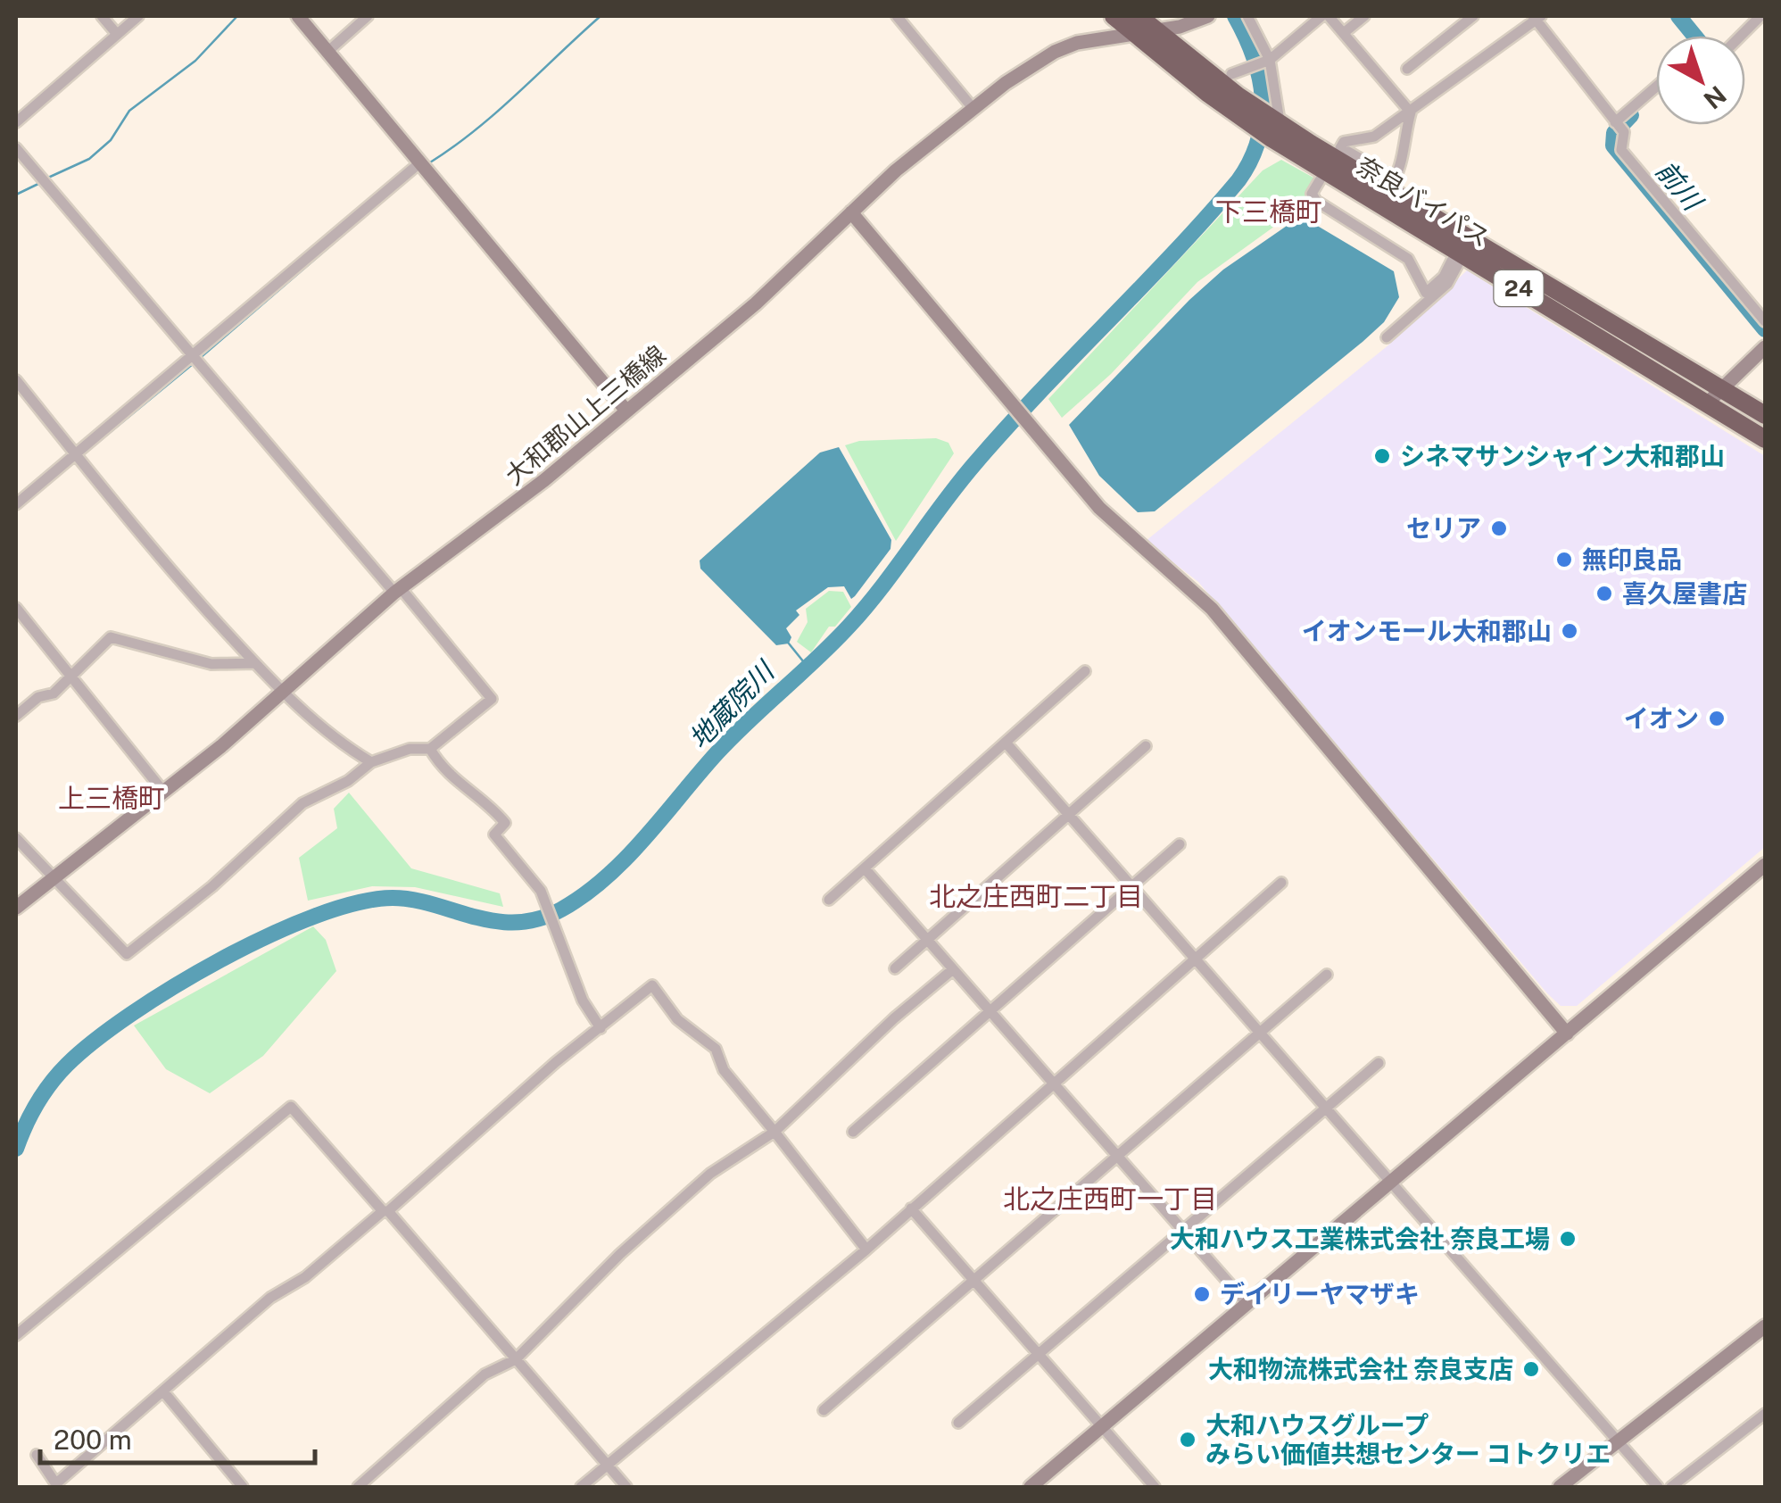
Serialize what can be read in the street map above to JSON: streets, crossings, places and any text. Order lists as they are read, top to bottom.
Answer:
{
  "streets": {
    "highway": ["奈良バイパス", "24"],
    "street": ["大和郡山上三橋線"]
  },
  "crossings": [
    ["奈良バイパス", "大和郡山上三橋線"]
  ],
  "districts": [
    "下三橋町",
    "上三橋町",
    "北之庄西町二丁目",
    "北之庄西町一丁目"
  ],
  "water": ["前川", "地蔵院川"],
  "places": [
    "シネマサンシャイン大和郡山",
    "セリア",
    "無印良品",
    "喜久屋書店",
    "イオンモール大和郡山",
    "イオン",
    "大和ハウス工業株式会社 奈良工場",
    "デイリーヤマザキ",
    "大和物流株式会社 奈良支店",
    "大和ハウスグループ みらい価値共想センター コトクリエ"
  ],
  "scale_bar": "200 m",
  "north": "bottom right"
}
